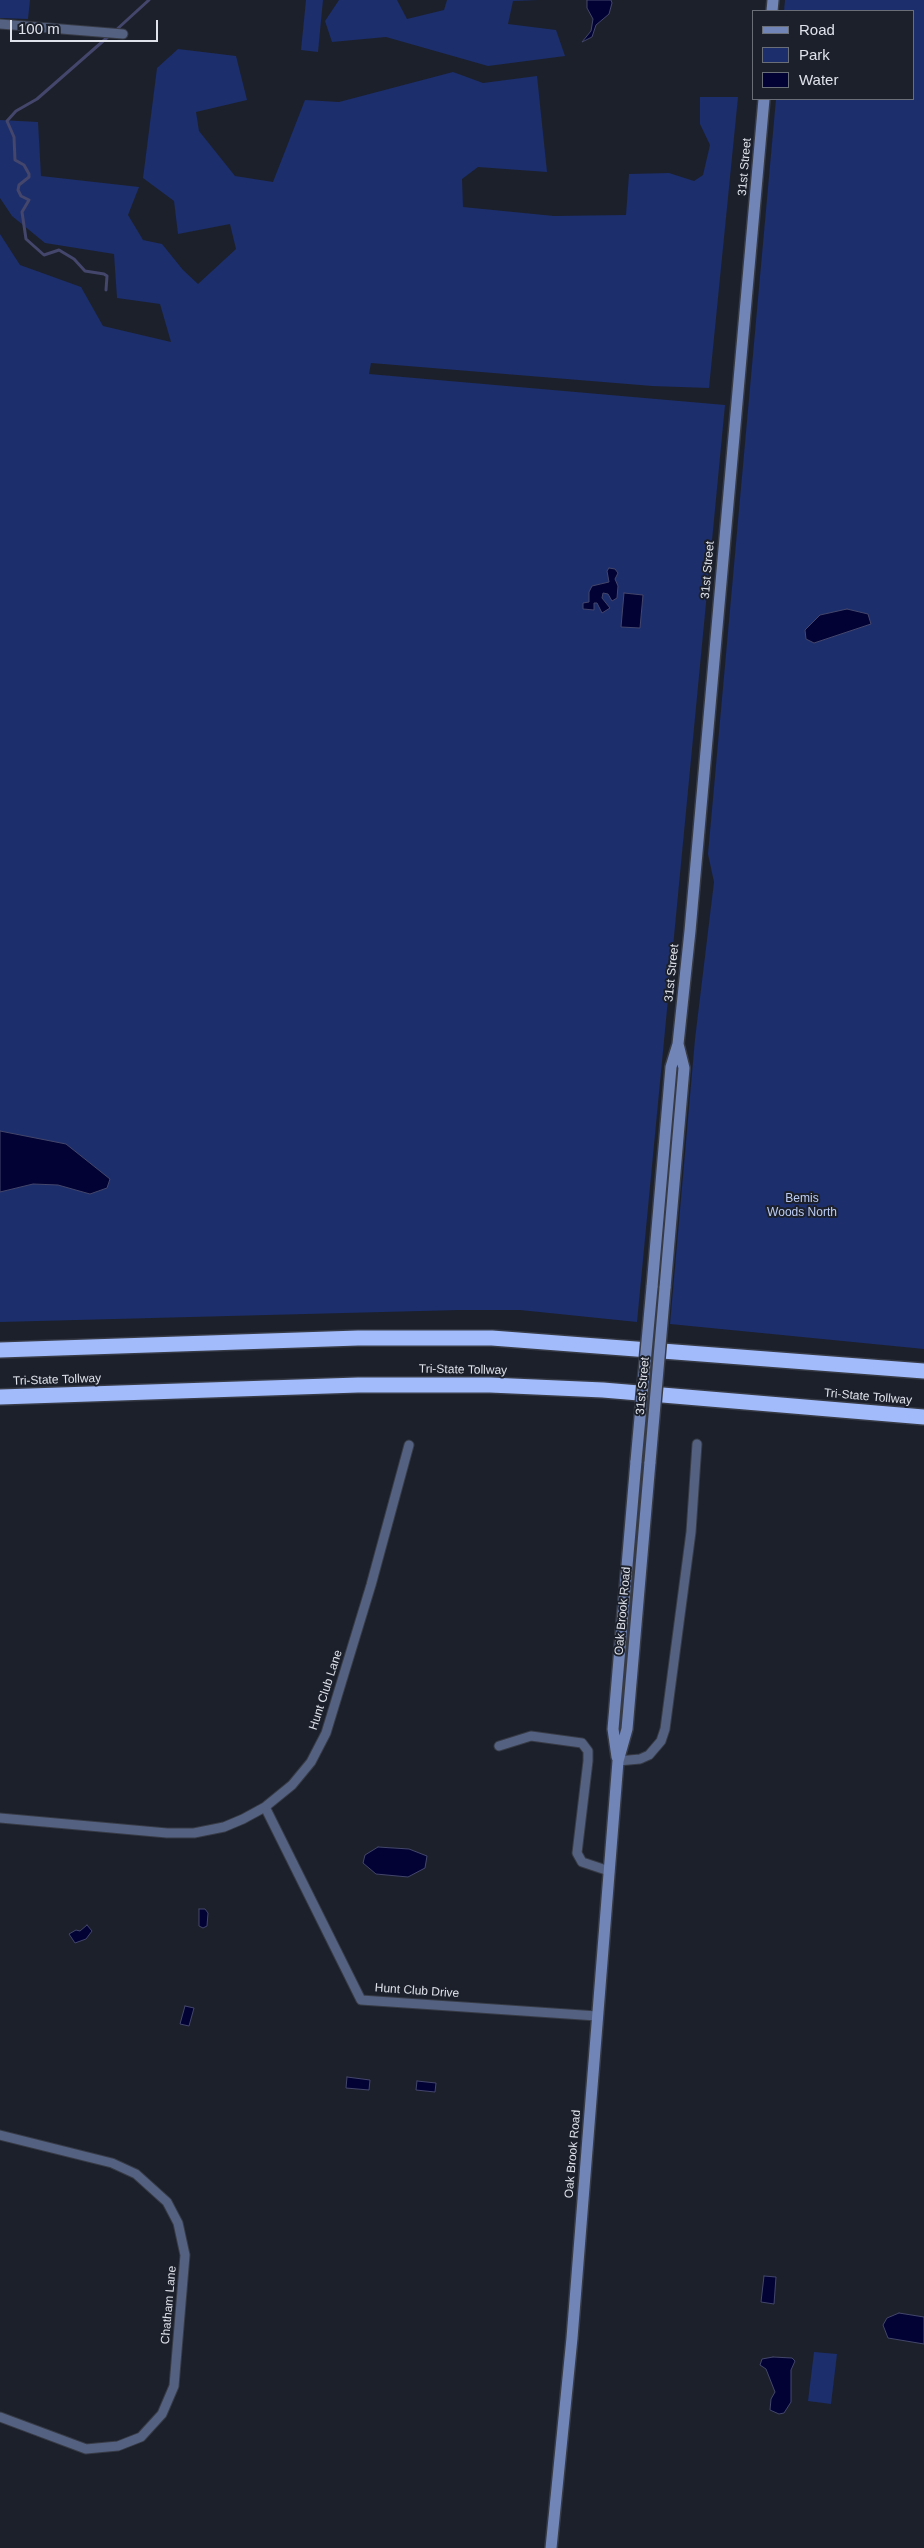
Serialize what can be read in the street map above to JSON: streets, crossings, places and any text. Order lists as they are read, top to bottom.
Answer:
{
  "streets": {
    "highway": ["Tri-State Tollway"],
    "main road": ["31st Street", "Oak Brook Road"],
    "street": ["Hunt Club Lane", "Hunt Club Drive", "Chatham Lane"]
  },
  "crossings": [
    ["31st Street", "Oak Brook Road"],
    ["Oak Brook Road", "Hunt Club Drive"],
    ["Hunt Club Lane", "Hunt Club Drive"]
  ],
  "parks": ["Bemis Woods North"],
  "legend": ["Road", "Park", "Water"],
  "scale_bar": "100 m"
}
